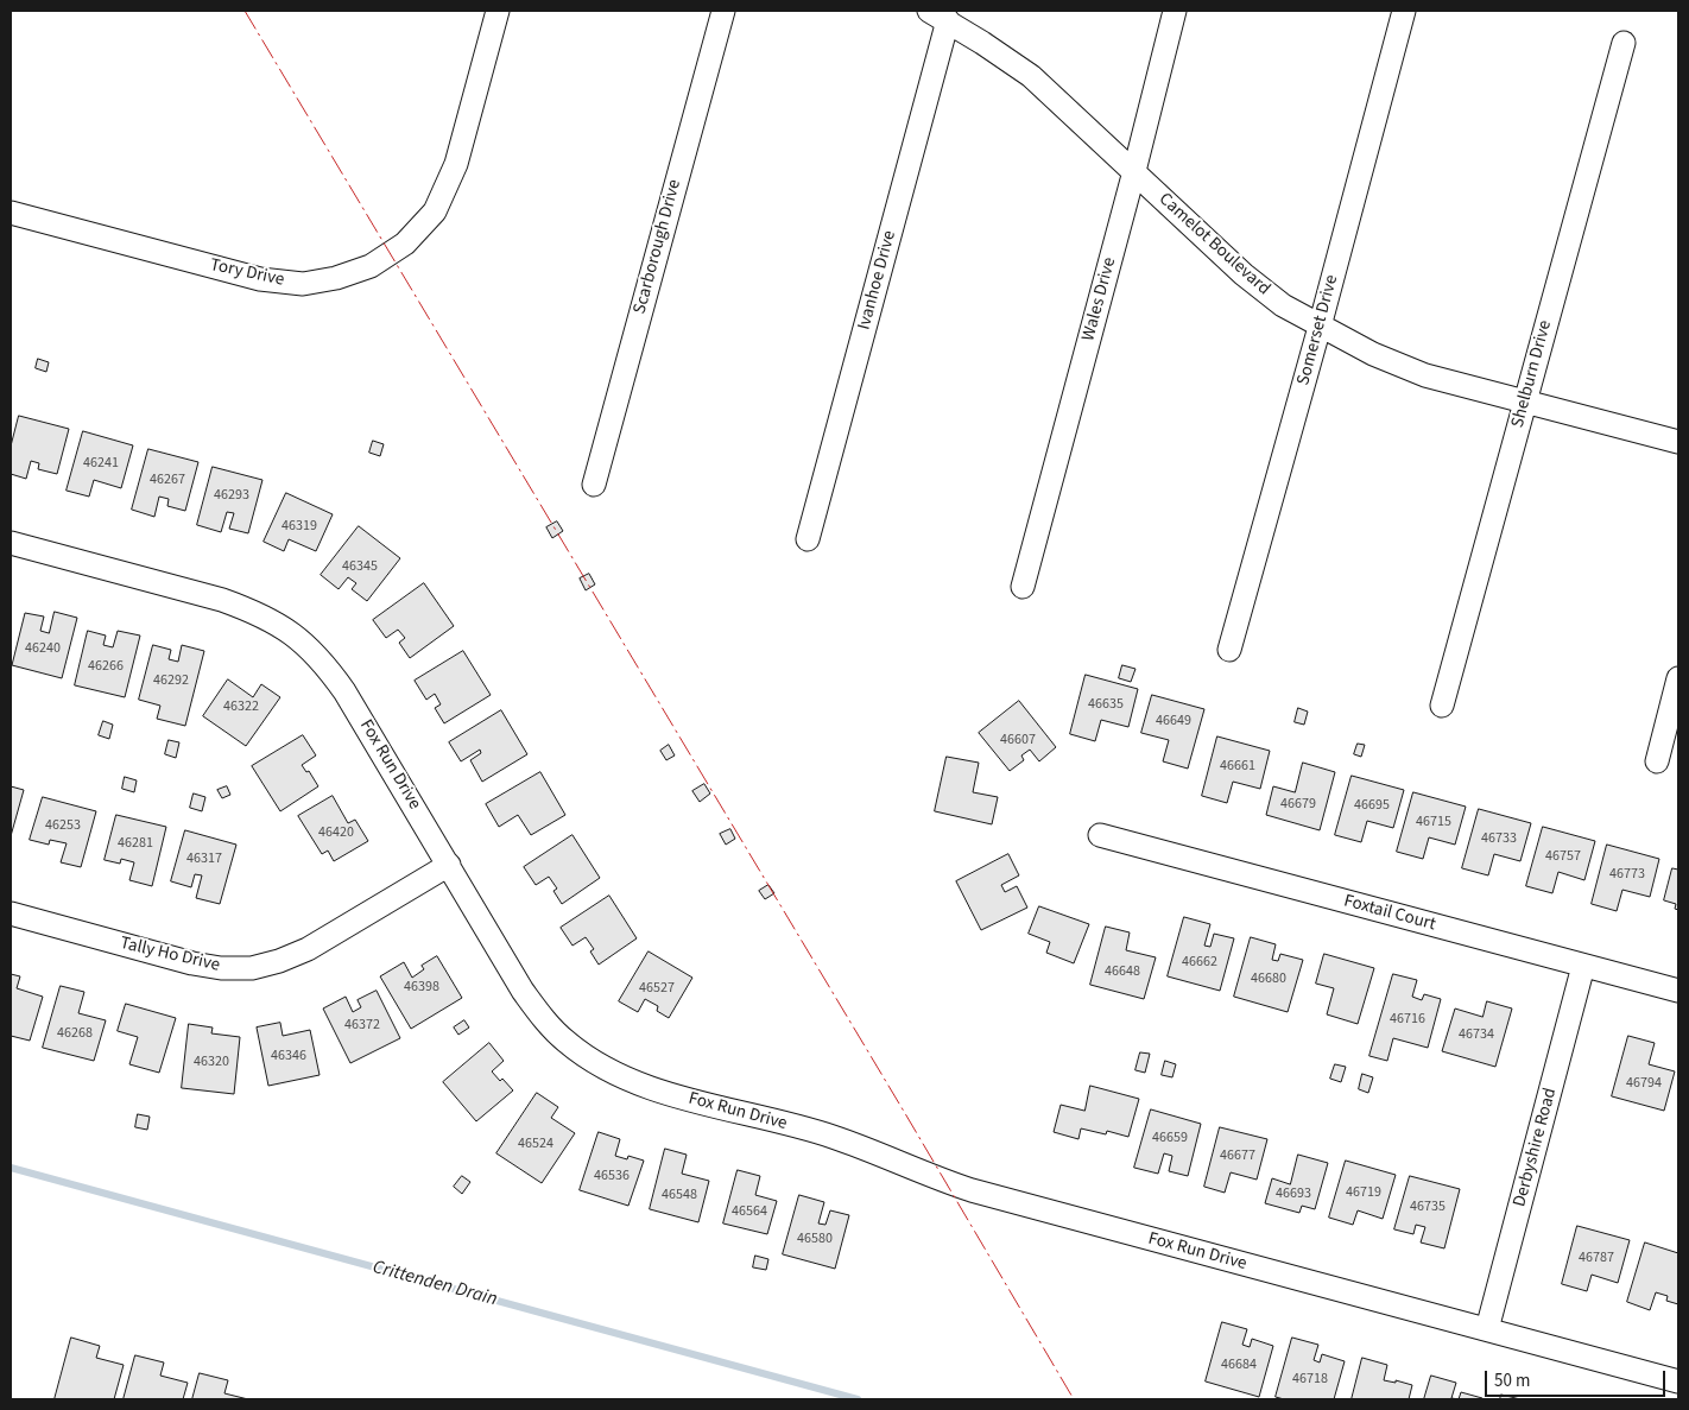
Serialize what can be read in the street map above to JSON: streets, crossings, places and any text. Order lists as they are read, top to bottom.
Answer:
{
  "streets": {
    "street": [
      "Camelot Boulevard",
      "Scarborough Drive",
      "Tory Drive",
      "Ivanhoe Drive",
      "Wales Drive",
      "Somerset Drive",
      "Shelburn Drive",
      "Fox Run Drive",
      "Foxtail Court",
      "Tally Ho Drive",
      "Derbyshire Road"
    ]
  },
  "crossings": [
    ["Camelot Boulevard", "Ivanhoe Drive"],
    ["Camelot Boulevard", "Wales Drive"],
    ["Camelot Boulevard", "Somerset Drive"],
    ["Camelot Boulevard", "Shelburn Drive"],
    ["Fox Run Drive", "Tally Ho Drive"],
    ["Fox Run Drive", "Derbyshire Road"],
    ["Foxtail Court", "Derbyshire Road"]
  ],
  "water": ["Crittenden Drain"],
  "house_numbers": [
    "46241",
    "46267",
    "46293",
    "46319",
    "46345",
    "46240",
    "46266",
    "46292",
    "46635",
    "46322",
    "46649",
    "46607",
    "46661",
    "46679",
    "46695",
    "46715",
    "46253",
    "46420",
    "46733",
    "46281",
    "46757",
    "46317",
    "46773",
    "46662",
    "46648",
    "46680",
    "46398",
    "46527",
    "46716",
    "46372",
    "46268",
    "46734",
    "46346",
    "46320",
    "46794",
    "46659",
    "46524",
    "46677",
    "46536",
    "46719",
    "46693",
    "46548",
    "46735",
    "46564",
    "46580",
    "46787",
    "46684",
    "46718"
  ],
  "scale_bar": "50 m"
}
